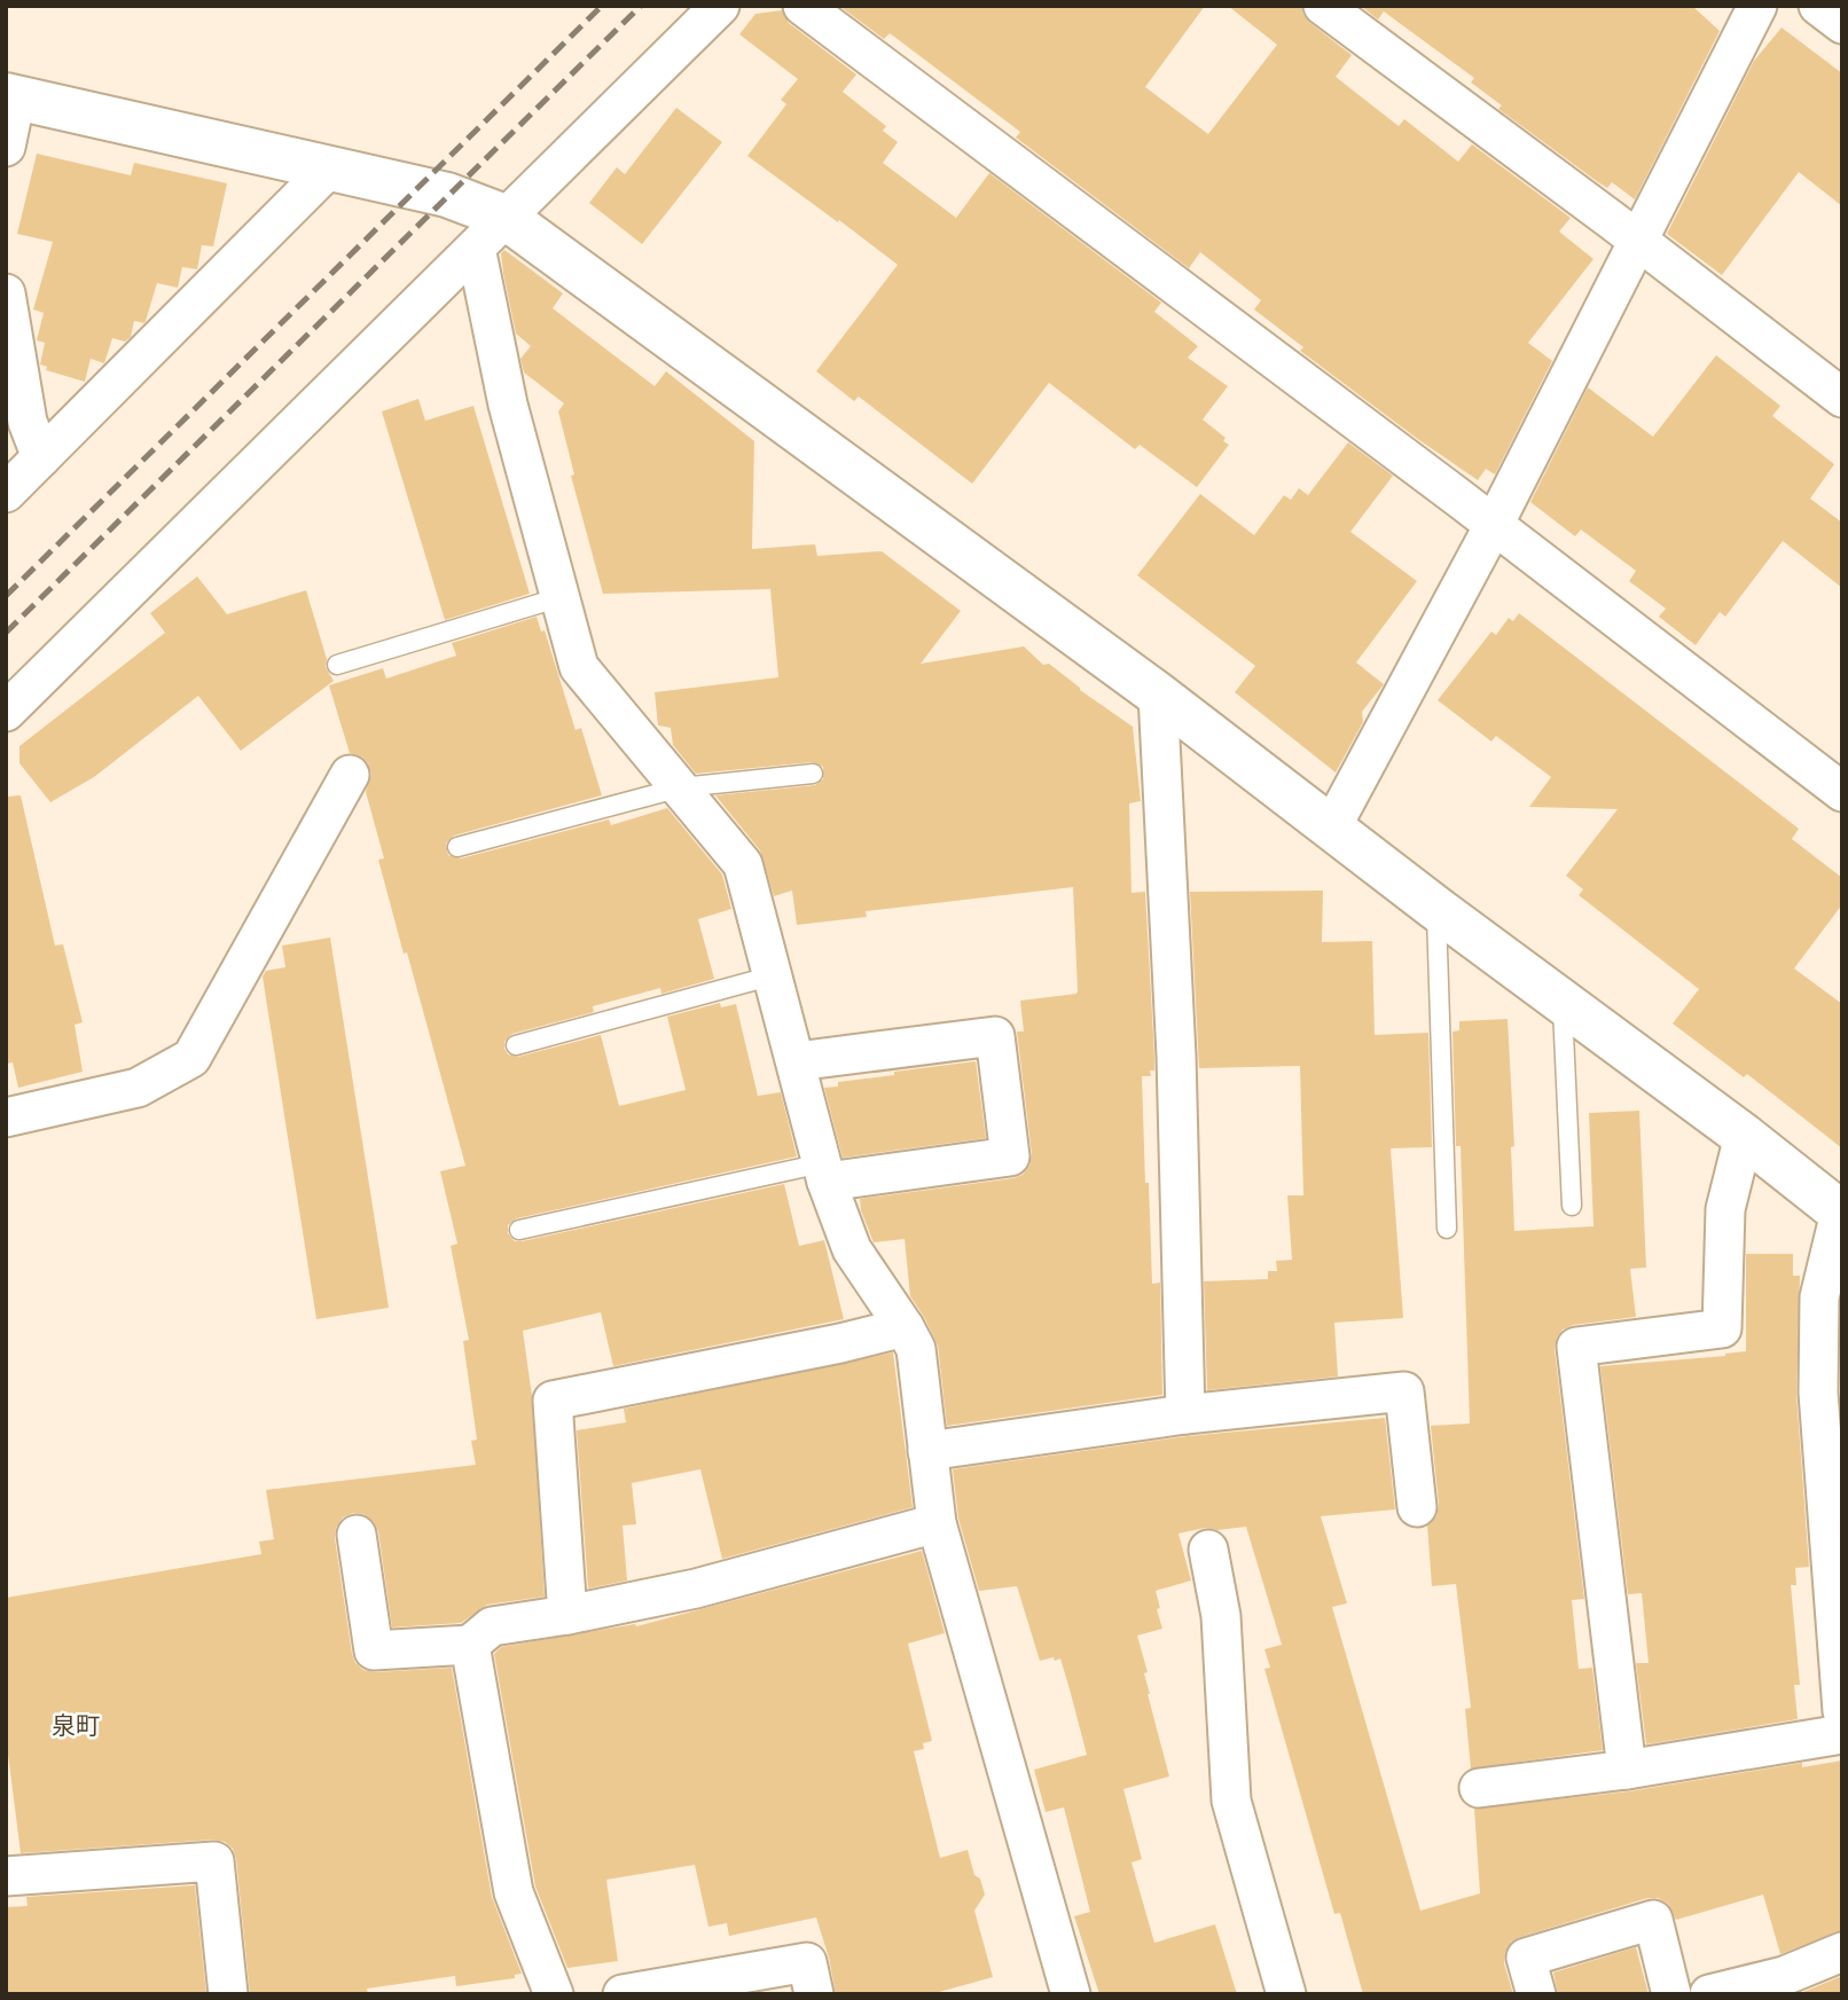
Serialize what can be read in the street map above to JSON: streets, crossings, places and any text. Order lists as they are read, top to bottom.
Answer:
{
  "districts": ["泉町"]
}
